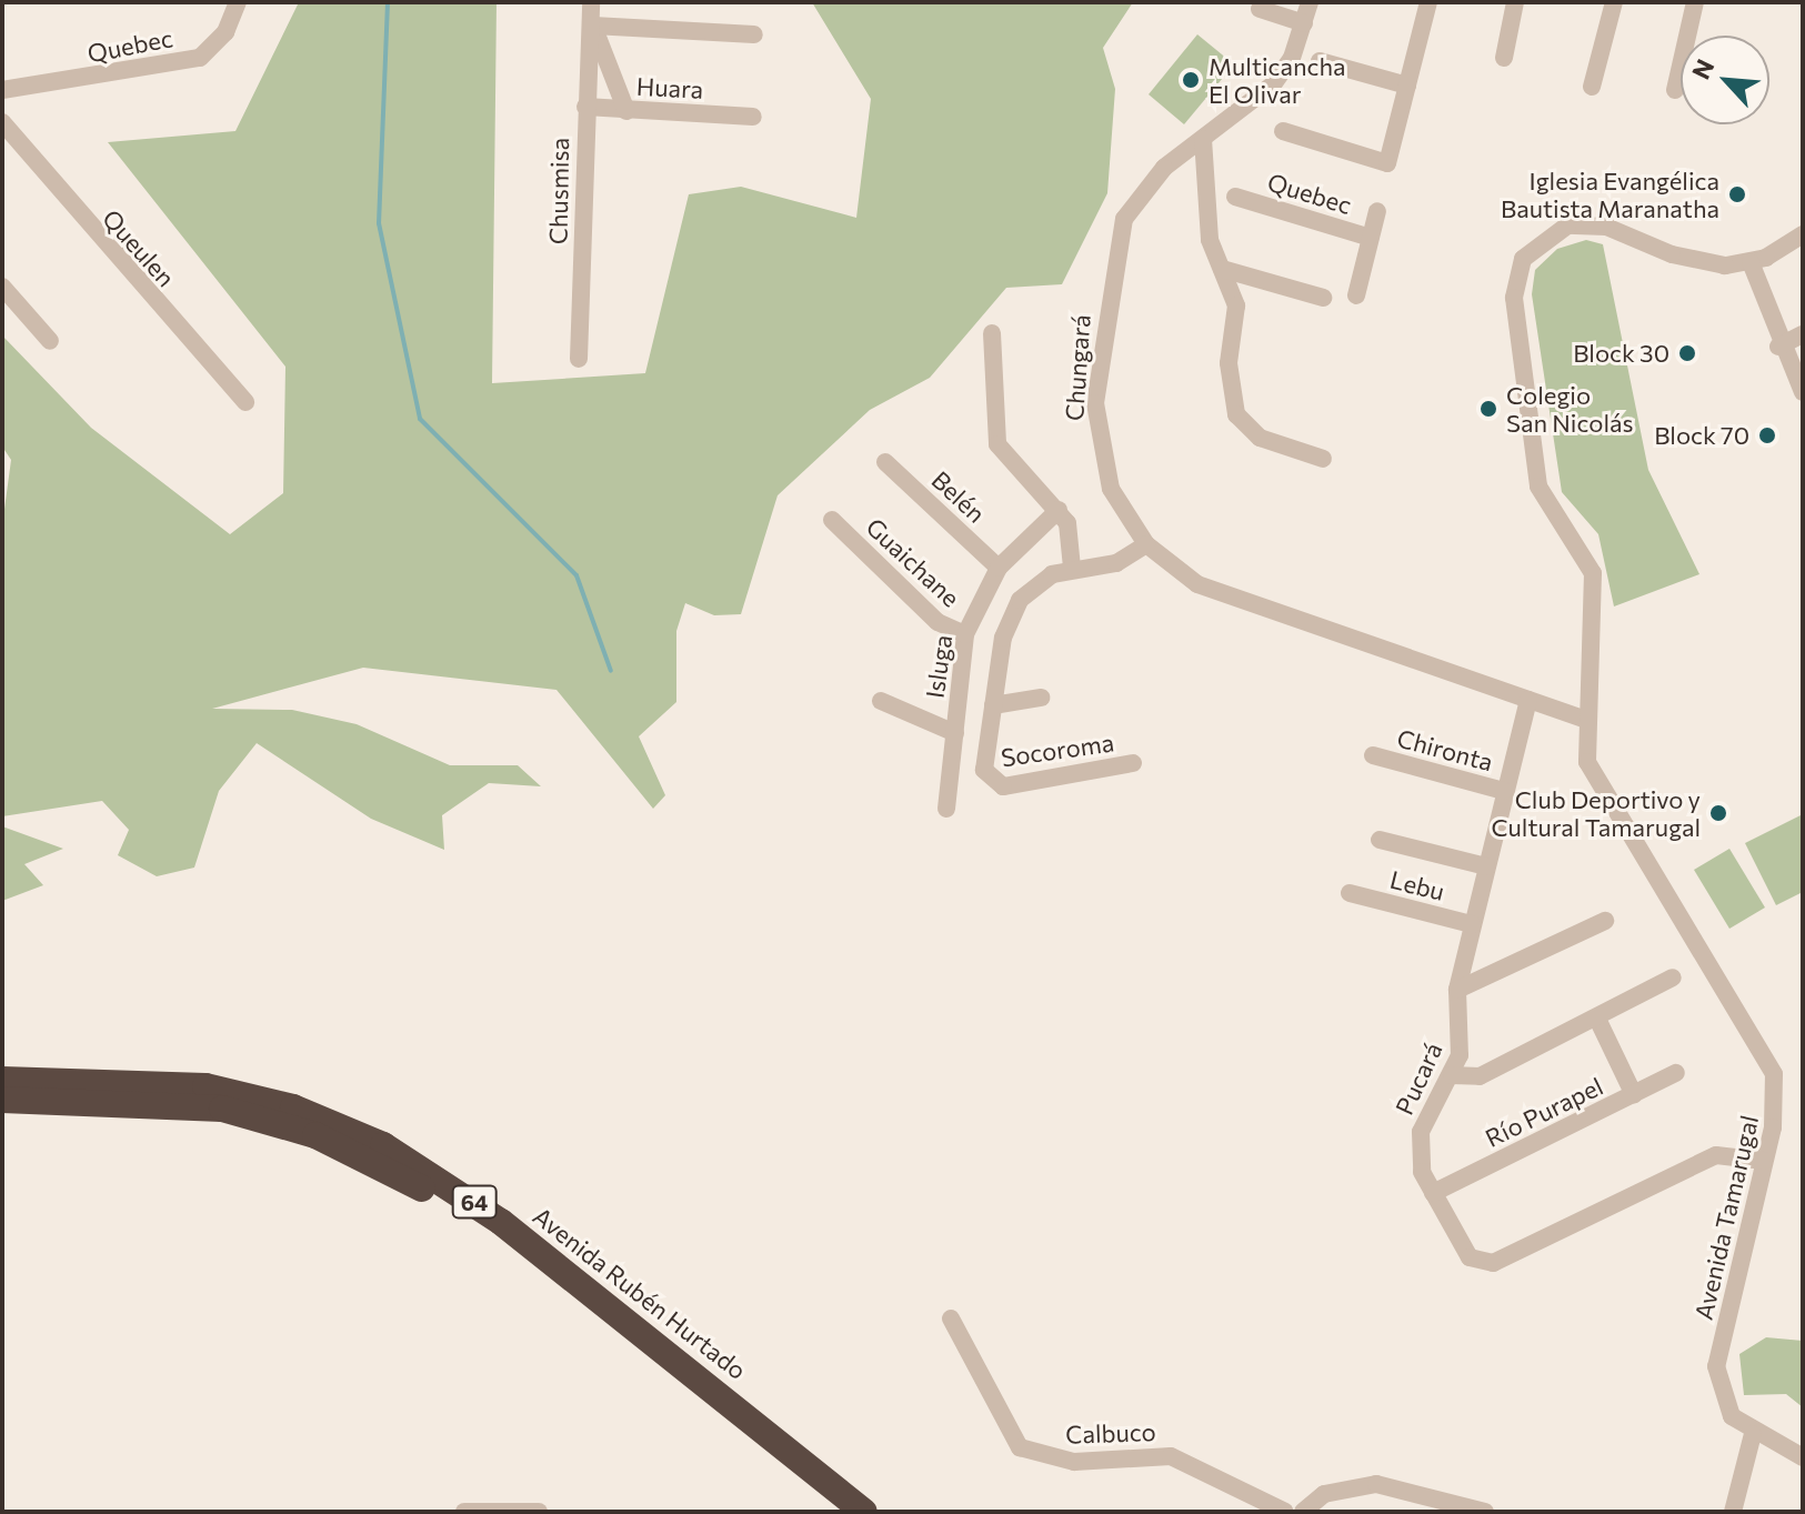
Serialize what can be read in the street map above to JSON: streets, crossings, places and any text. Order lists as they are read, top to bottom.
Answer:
{
  "streets": {
    "highway": ["64", "Avenida Rubén Hurtado"],
    "street": [
      "Quebec",
      "Huara",
      "Chusmisa",
      "Queulen",
      "Chungará",
      "Belén",
      "Guaichane",
      "Isluga",
      "Socoroma",
      "Chironta",
      "Lebu",
      "Pucará",
      "Río Purapel",
      "Avenida Tamarugal",
      "Calbuco"
    ]
  },
  "crossings": [
    ["Huara", "Chusmisa"],
    ["Chungará", "Pucará"],
    ["Chungará", "Avenida Tamarugal"],
    ["Belén", "Isluga"],
    ["Guaichane", "Isluga"],
    ["Chironta", "Pucará"],
    ["Lebu", "Pucará"],
    ["Pucará", "Río Purapel"],
    ["Pucará", "Avenida Tamarugal"]
  ],
  "places": [
    "Multicancha El Olivar",
    "Iglesia Evangélica Bautista Maranatha",
    "Block 30",
    "Colegio San Nicolás",
    "Block 70",
    "Club Deportivo y Cultural Tamarugal"
  ],
  "north": "top left"
}
